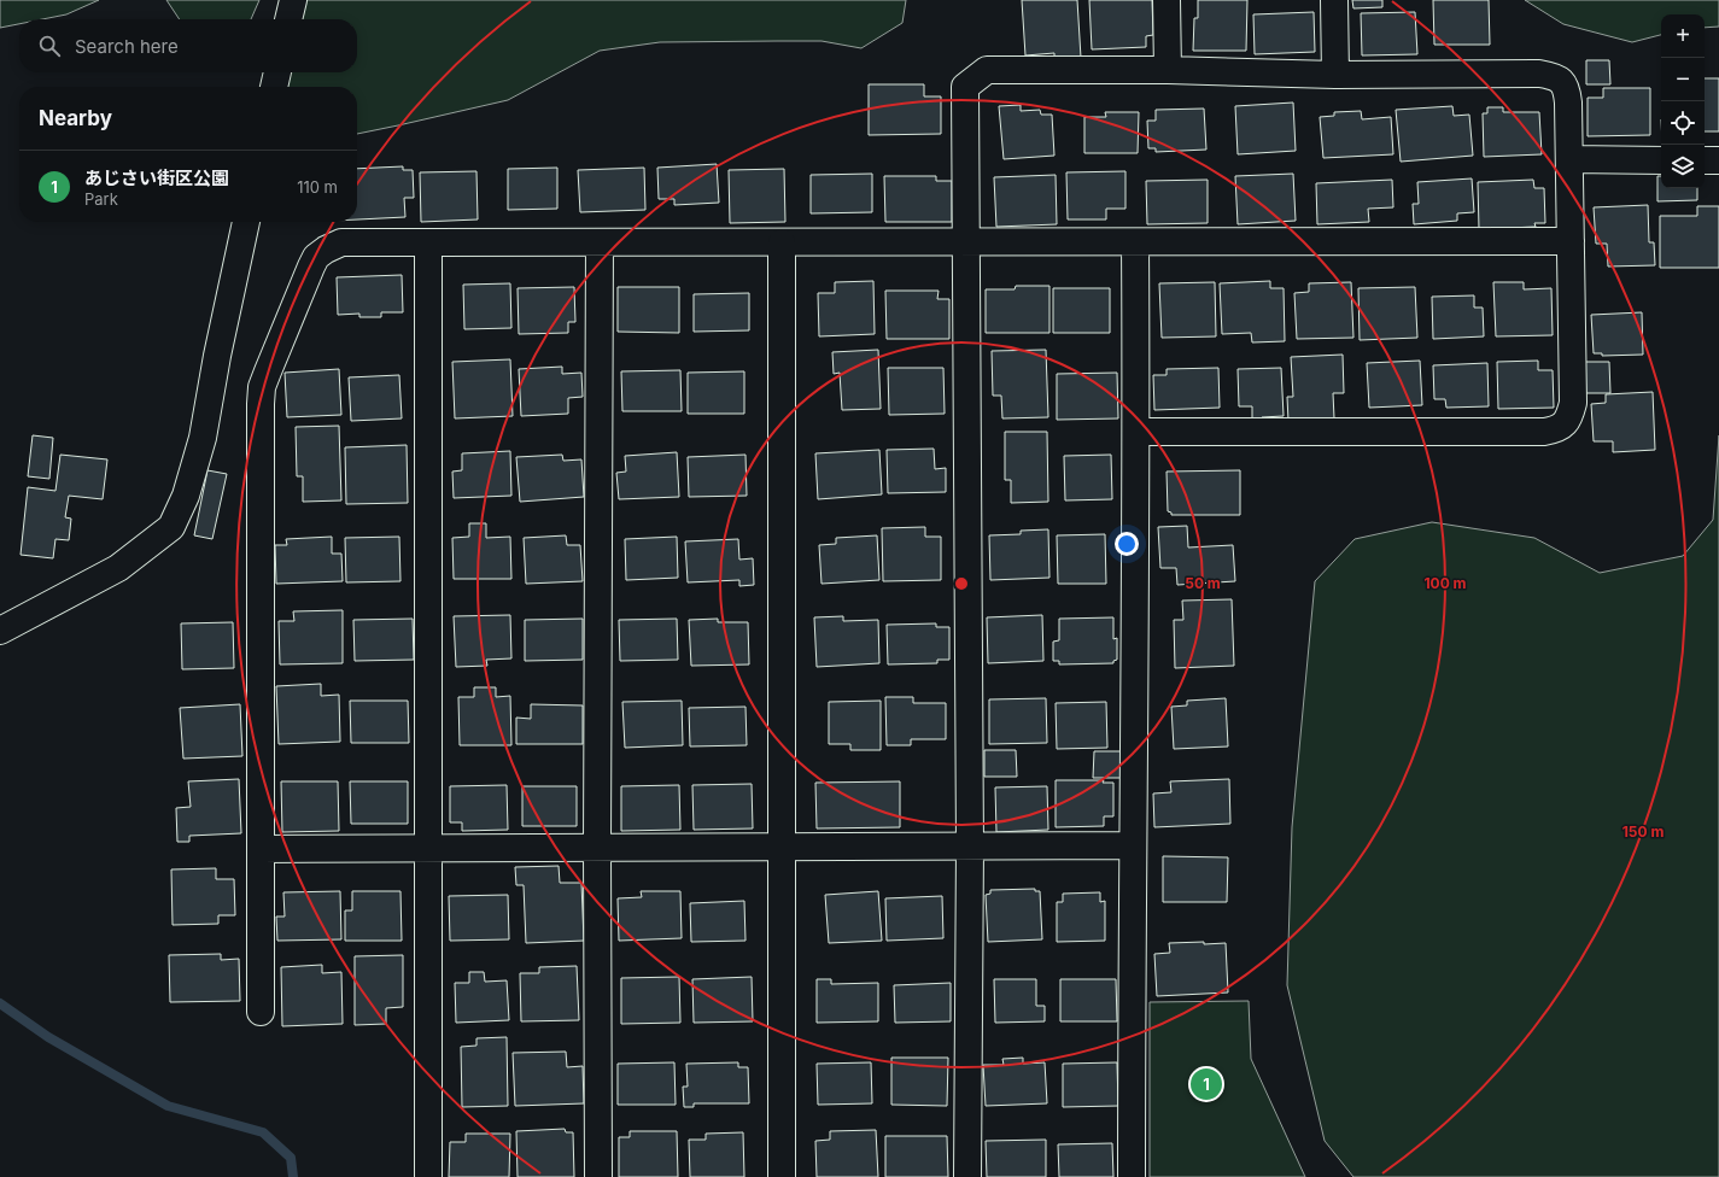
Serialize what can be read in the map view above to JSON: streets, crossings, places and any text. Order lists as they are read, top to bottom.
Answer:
{
  "page": {
    "map_buttons": ["+", "−"],
    "search": "Search here",
    "heading": "Nearby",
    "list": [
      {
        "mark": "1",
        "name": "あじさい街区公園",
        "note": "Park",
        "value": "110 m"
      }
    ],
    "pins": "1"
  },
  "rings": ["50 m", "100 m", "150 m"]
}
